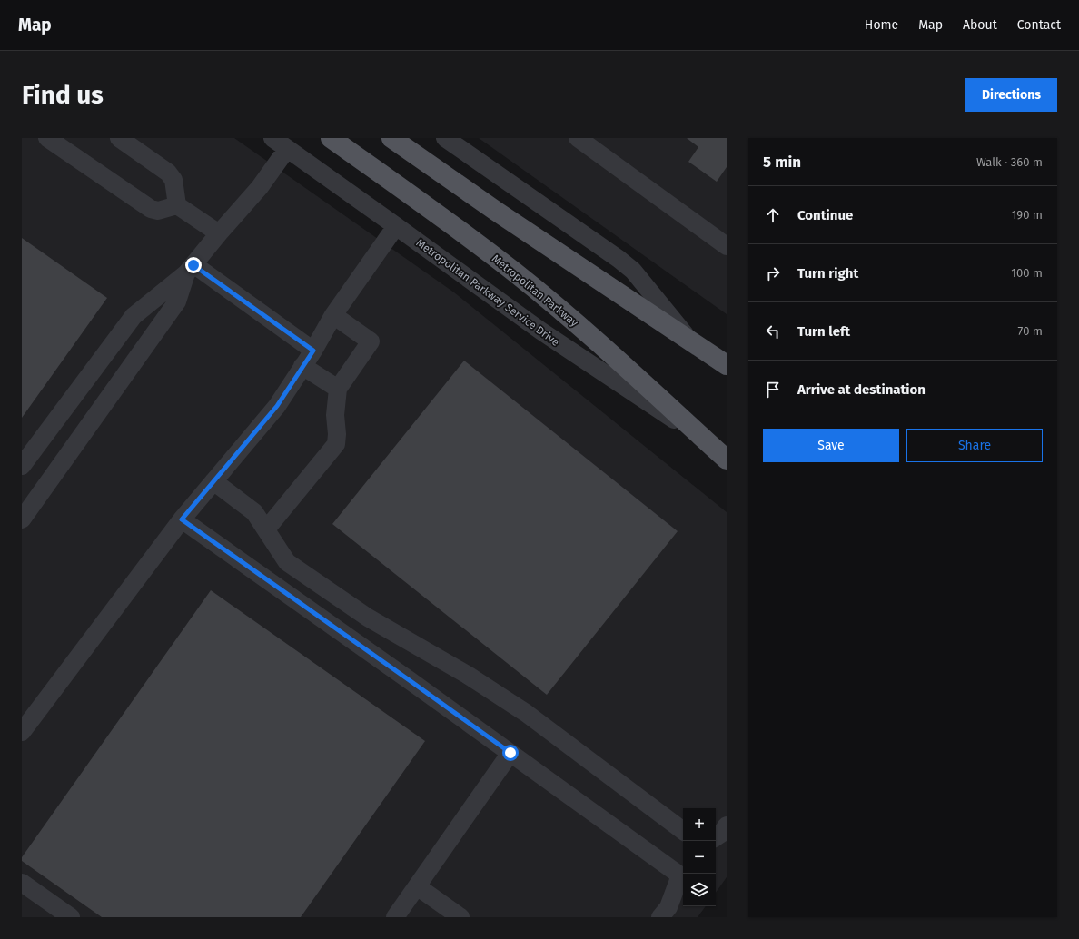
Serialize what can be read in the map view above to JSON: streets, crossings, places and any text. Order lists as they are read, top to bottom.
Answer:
{
  "streets": {
    "main road": ["Metropolitan Parkway"],
    "street": ["Metropolitan Parkway Service Drive"]
  },
  "crossings": [
    ["Metropolitan Parkway", "Metropolitan Parkway Service Drive"]
  ],
  "page": {
    "header": "Map",
    "nav": [
      "Home",
      "Map",
      "About",
      "Contact"
    ],
    "buttons": [
      "Directions",
      ["Save", "Share"]
    ],
    "title": "Find us",
    "heading": ["5 min", "Walk · 360 m"],
    "list": [
      ["Continue", "190 m"],
      ["Turn right", "100 m"],
      ["Turn left", "70 m"],
      "Arrive at destination"
    ],
    "map_buttons": ["+", "−"]
  }
}
